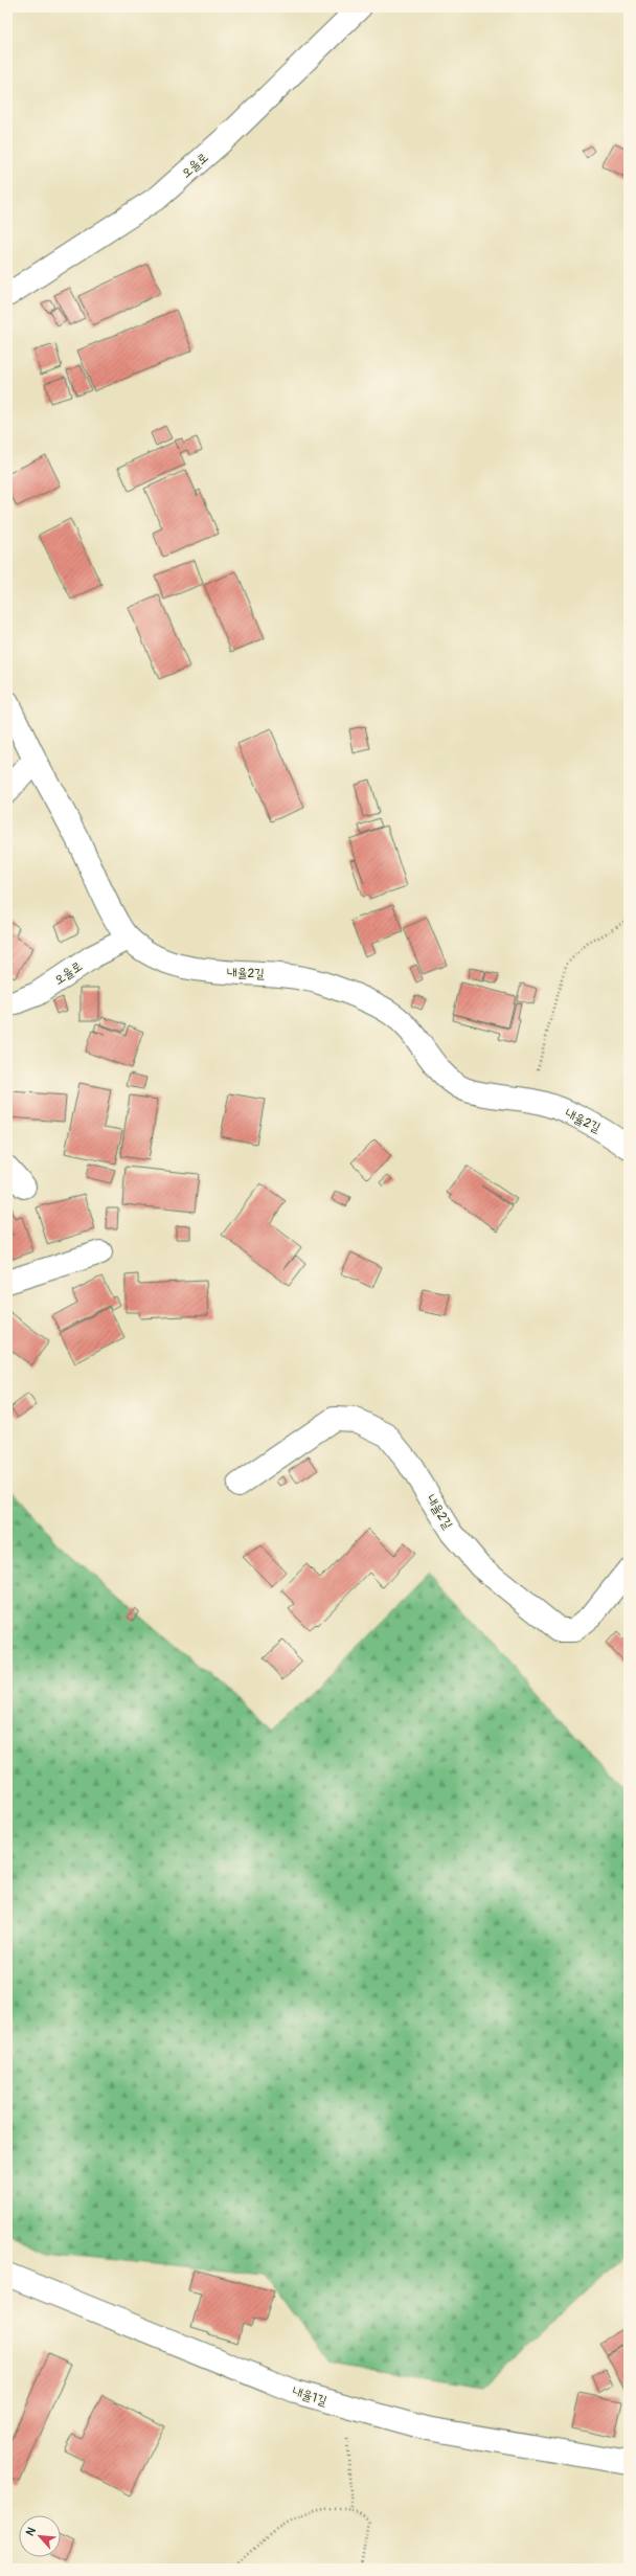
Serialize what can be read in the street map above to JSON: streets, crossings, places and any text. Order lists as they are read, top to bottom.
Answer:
{
  "streets": {
    "street": ["오율로", "내율2길", "내율1길"]
  },
  "crossings": [
    ["오율로", "내율2길"]
  ],
  "north": "top left"
}
